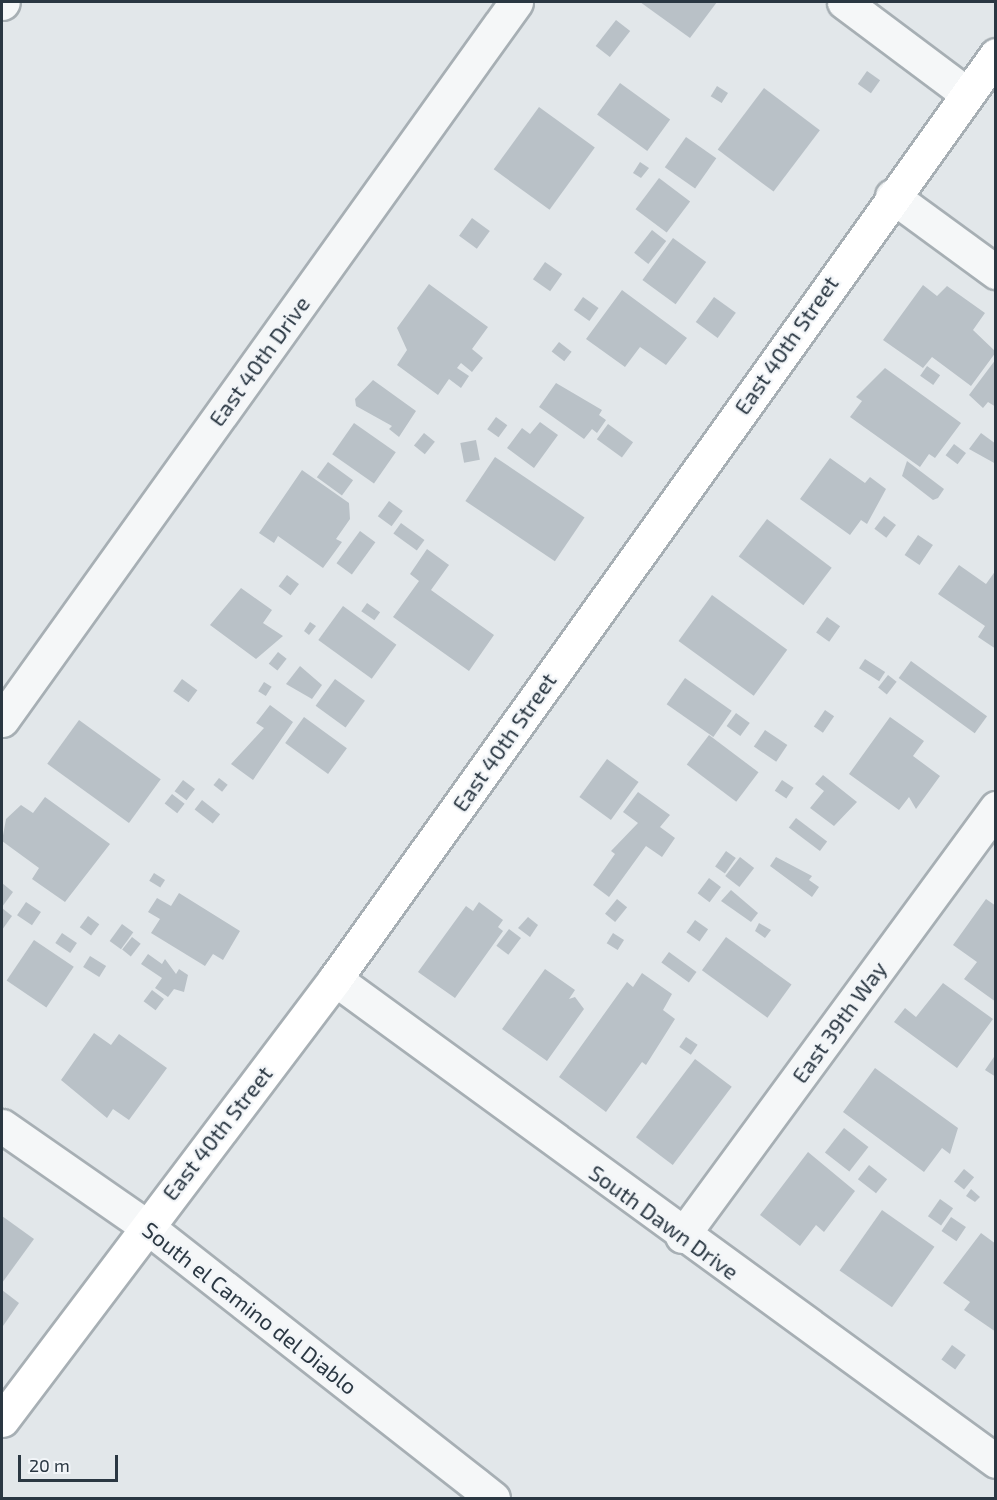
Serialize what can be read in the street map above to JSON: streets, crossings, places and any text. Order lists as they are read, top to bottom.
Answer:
{
  "streets": {
    "street": [
      "East 40th Street",
      "East 40th Drive",
      "East 39th Way",
      "South Dawn Drive",
      "South el Camino del Diablo"
    ]
  },
  "crossings": [
    ["East 40th Street", "South Dawn Drive"],
    ["East 40th Street", "South el Camino del Diablo"],
    ["East 39th Way", "South Dawn Drive"]
  ],
  "scale_bar": "20 m"
}
